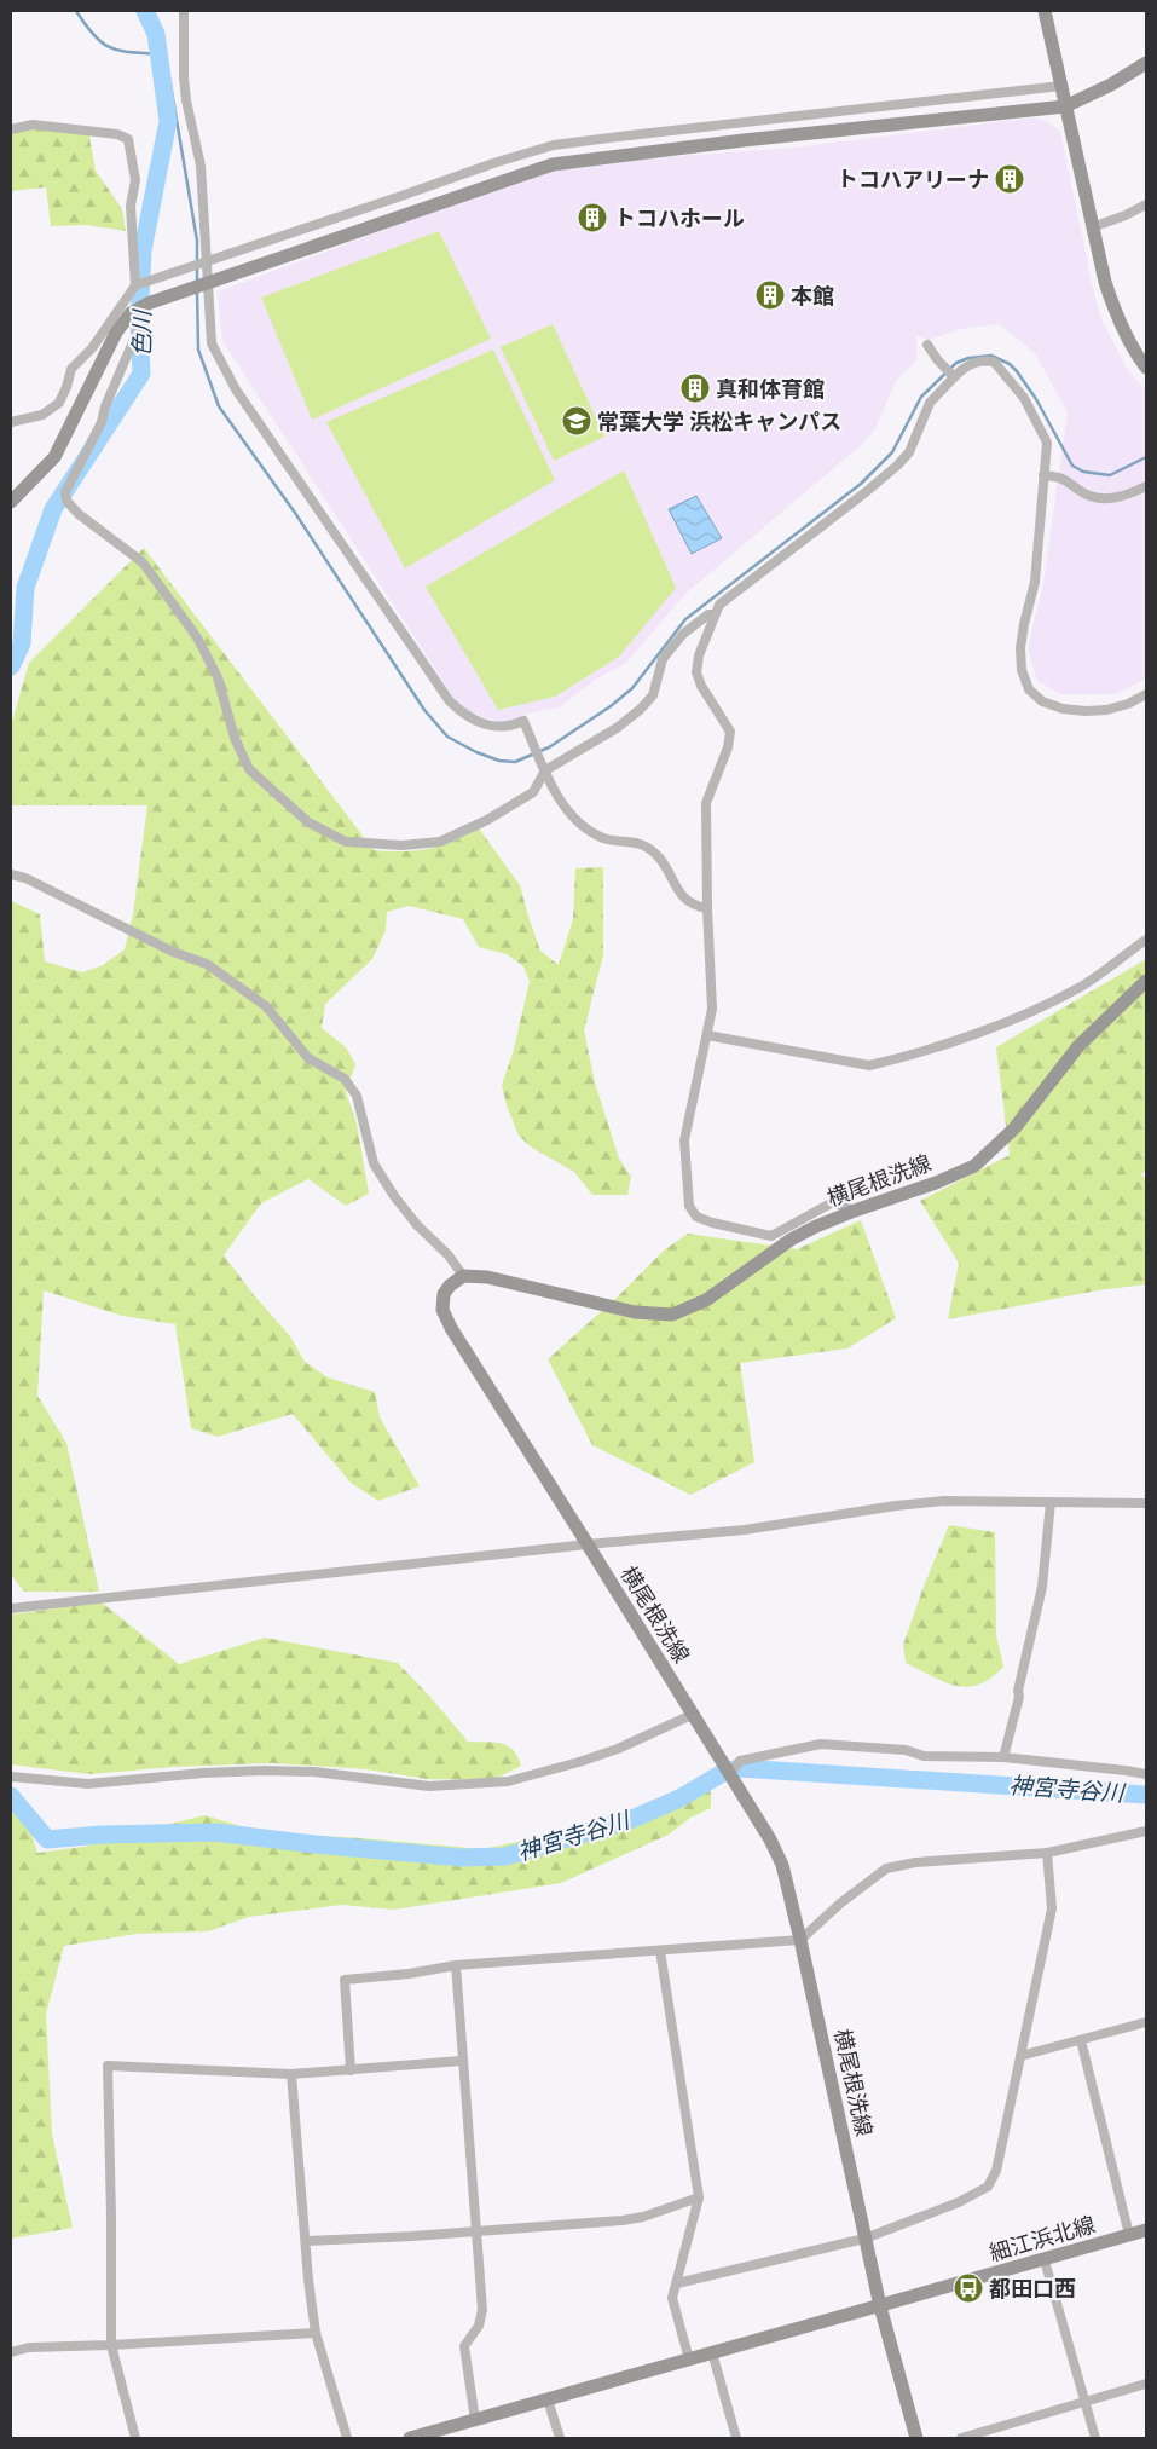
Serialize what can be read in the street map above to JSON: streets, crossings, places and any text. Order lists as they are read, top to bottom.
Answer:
{
  "streets": {
    "main road": ["横尾根洗線", "細江浜北線"]
  },
  "crossings": [
    ["横尾根洗線", "細江浜北線"]
  ],
  "water": ["色川", "神宮寺谷川"],
  "places": {
    "building": [
      "トコハアリーナ",
      "トコハホール",
      "本館",
      "真和体育館"
    ],
    "school or university": ["常葉大学 浜松キャンパス"],
    "bus stop": ["都田口西"]
  }
}
